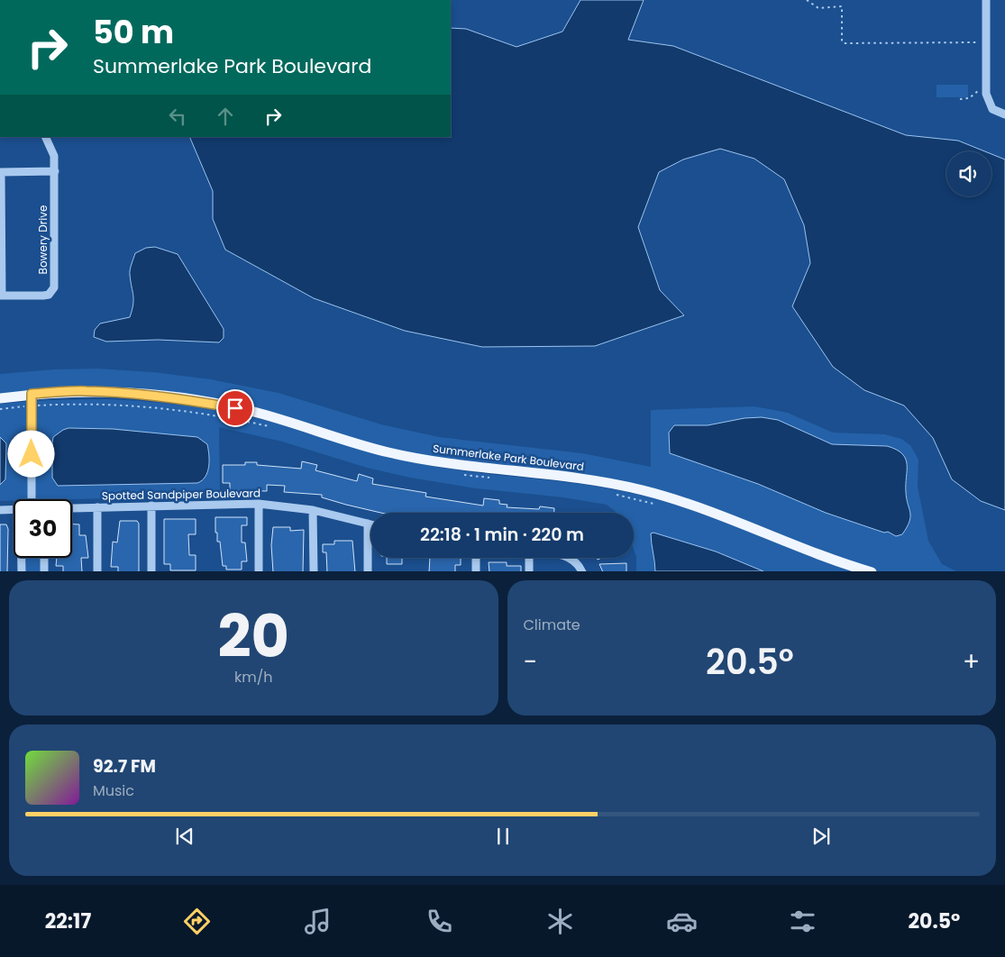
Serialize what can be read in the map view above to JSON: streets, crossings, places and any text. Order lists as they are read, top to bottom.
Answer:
{
  "streets": {
    "main road": ["Summerlake Park Boulevard"],
    "street": ["Bowery Drive", "Spotted Sandpiper Boulevard"]
  },
  "page": {
    "turn": ["50 m", "Summerlake Park Boulevard"],
    "limit": "30",
    "trip": "22:18 · 1 min · 220 m",
    "tile": [
      ["20", "km/h"],
      "Climate"
    ],
    "heat": ["−", "20.5°", "+"],
    "song": ["92.7 FM", "Music"],
    "tabs": ["22:17", "20.5°"]
  }
}
